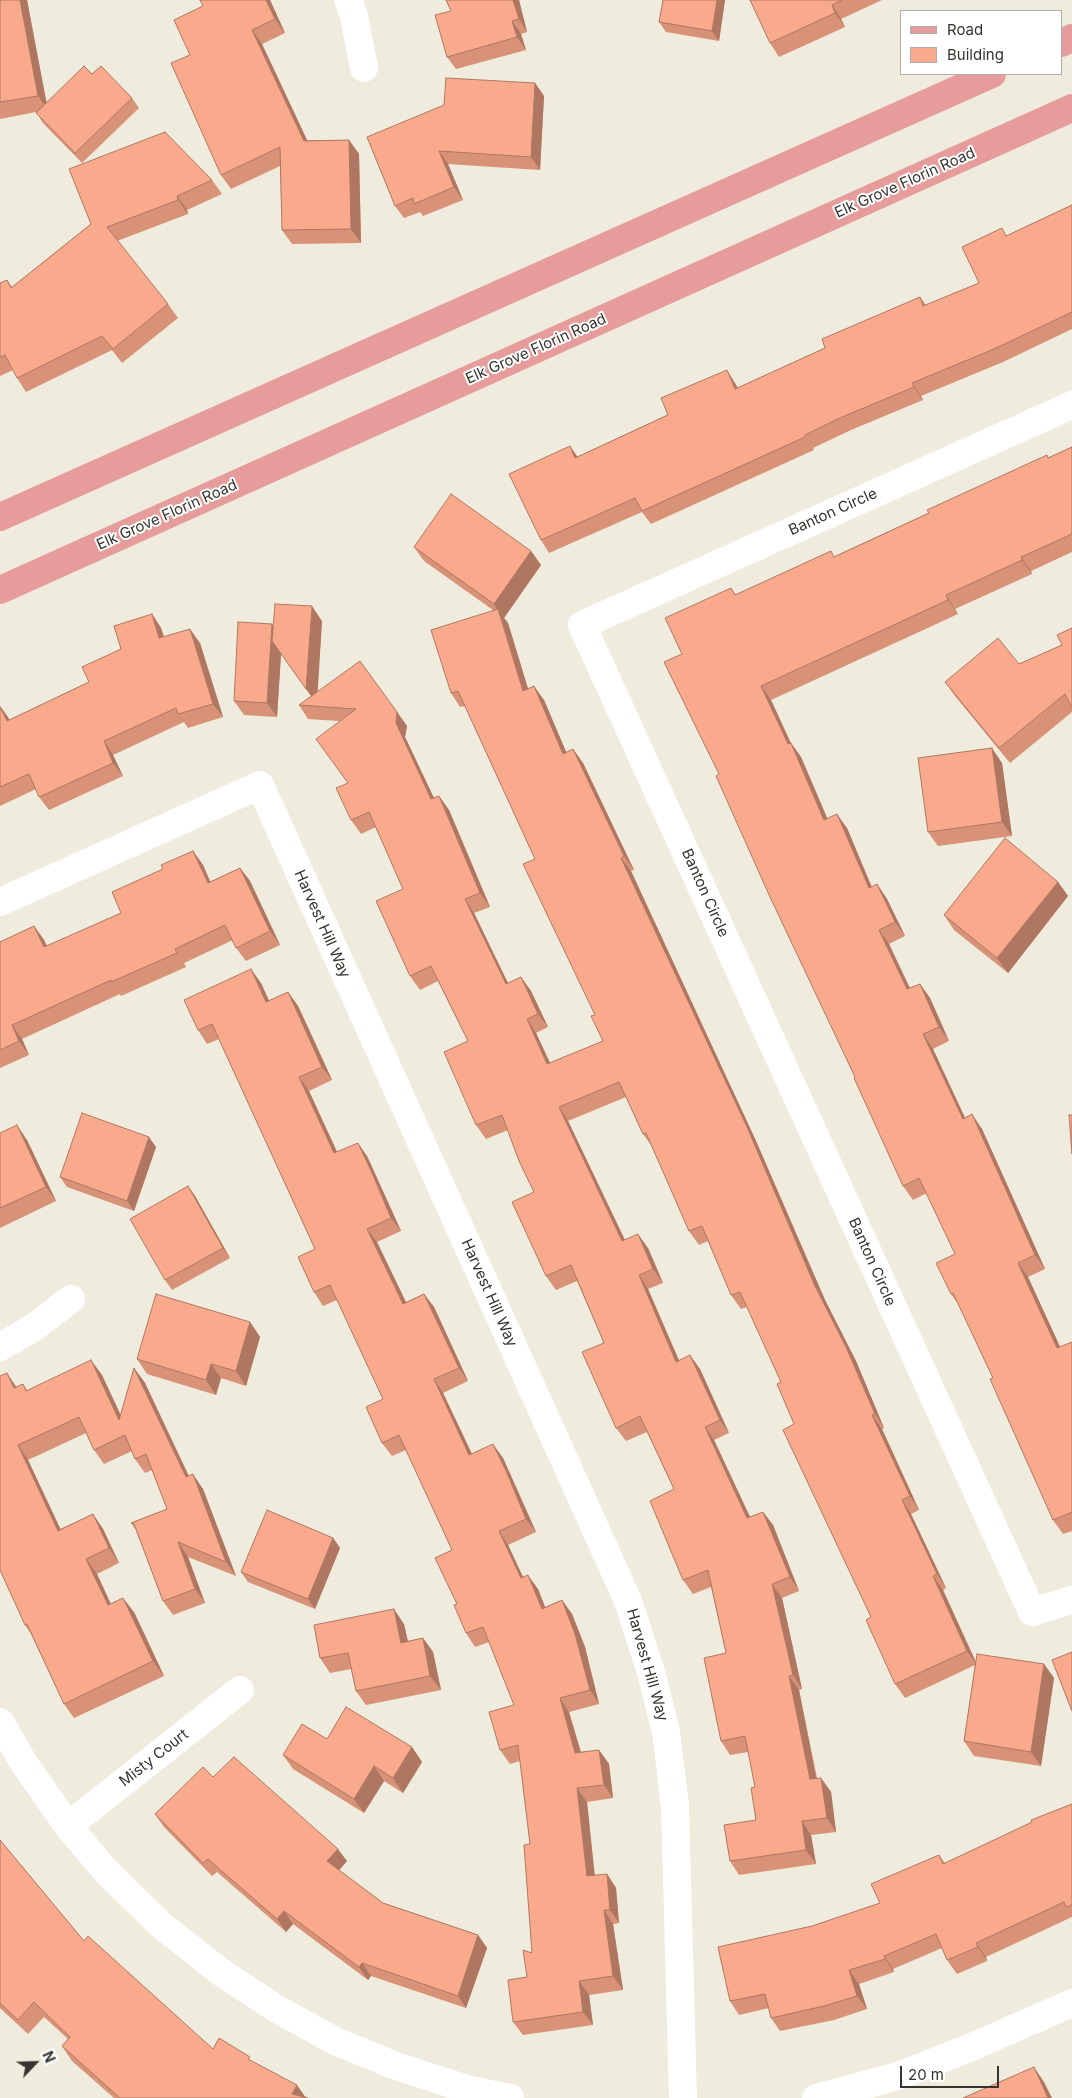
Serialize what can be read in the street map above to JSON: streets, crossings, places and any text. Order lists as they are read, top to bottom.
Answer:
{
  "streets": {
    "main road": ["Elk Grove Florin Road"],
    "street": ["Banton Circle", "Harvest Hill Way", "Misty Court"]
  },
  "legend": ["Road", "Building"],
  "scale_bar": "20 m",
  "north": "top right"
}
